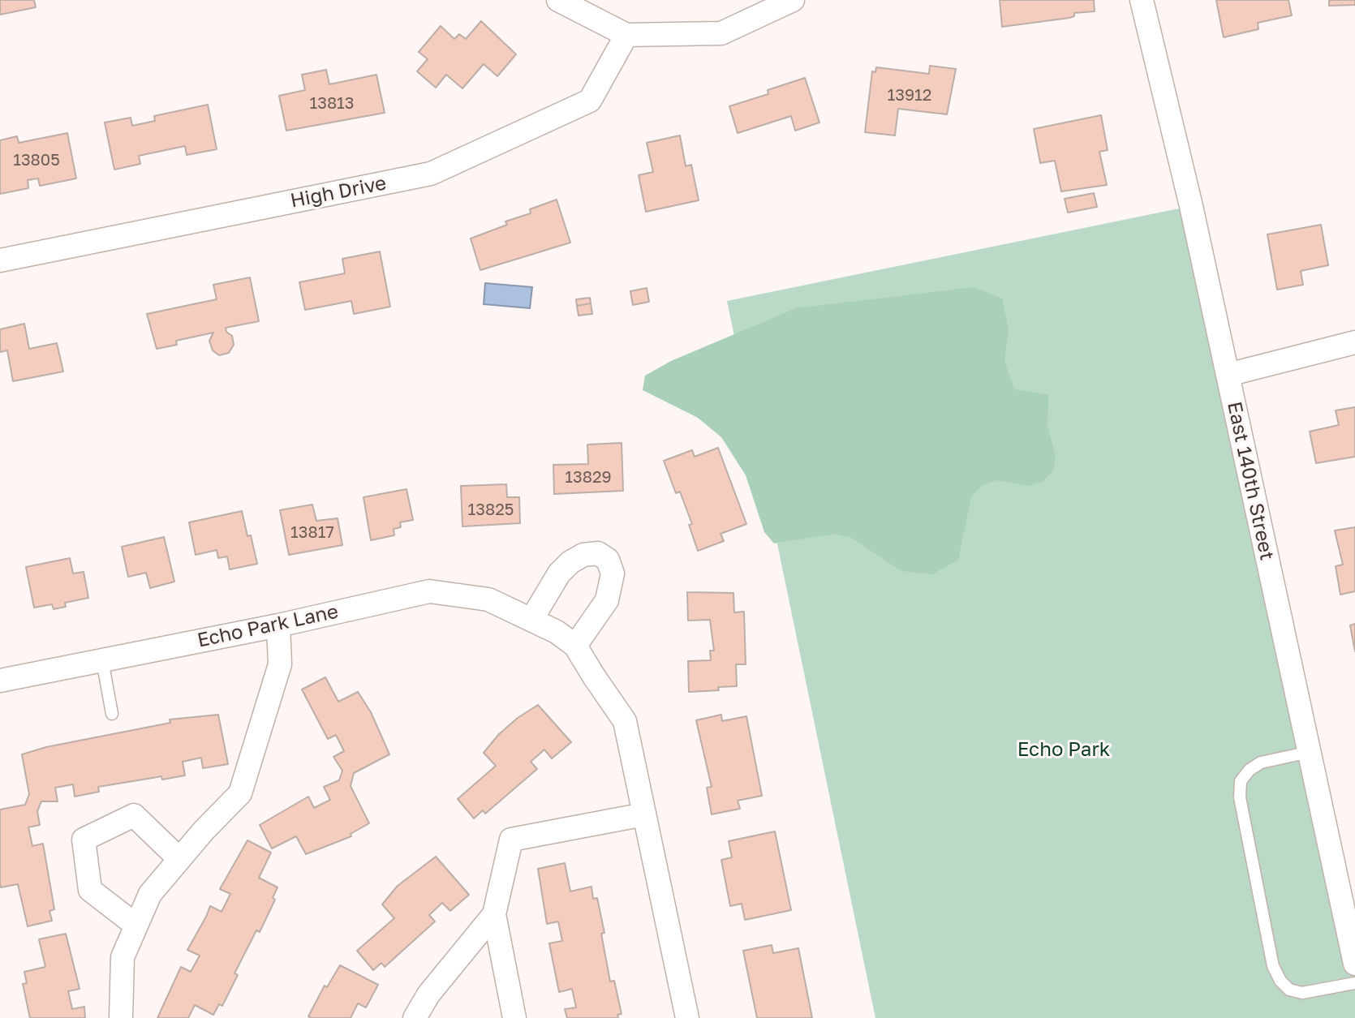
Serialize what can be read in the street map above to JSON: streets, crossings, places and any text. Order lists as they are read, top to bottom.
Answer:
{
  "streets": {
    "street": ["High Drive", "East 140th Street", "Echo Park Lane"]
  },
  "parks": ["Echo Park"],
  "house_numbers": [
    "13912",
    "13813",
    "13805",
    "13829",
    "13825",
    "13817"
  ]
}
